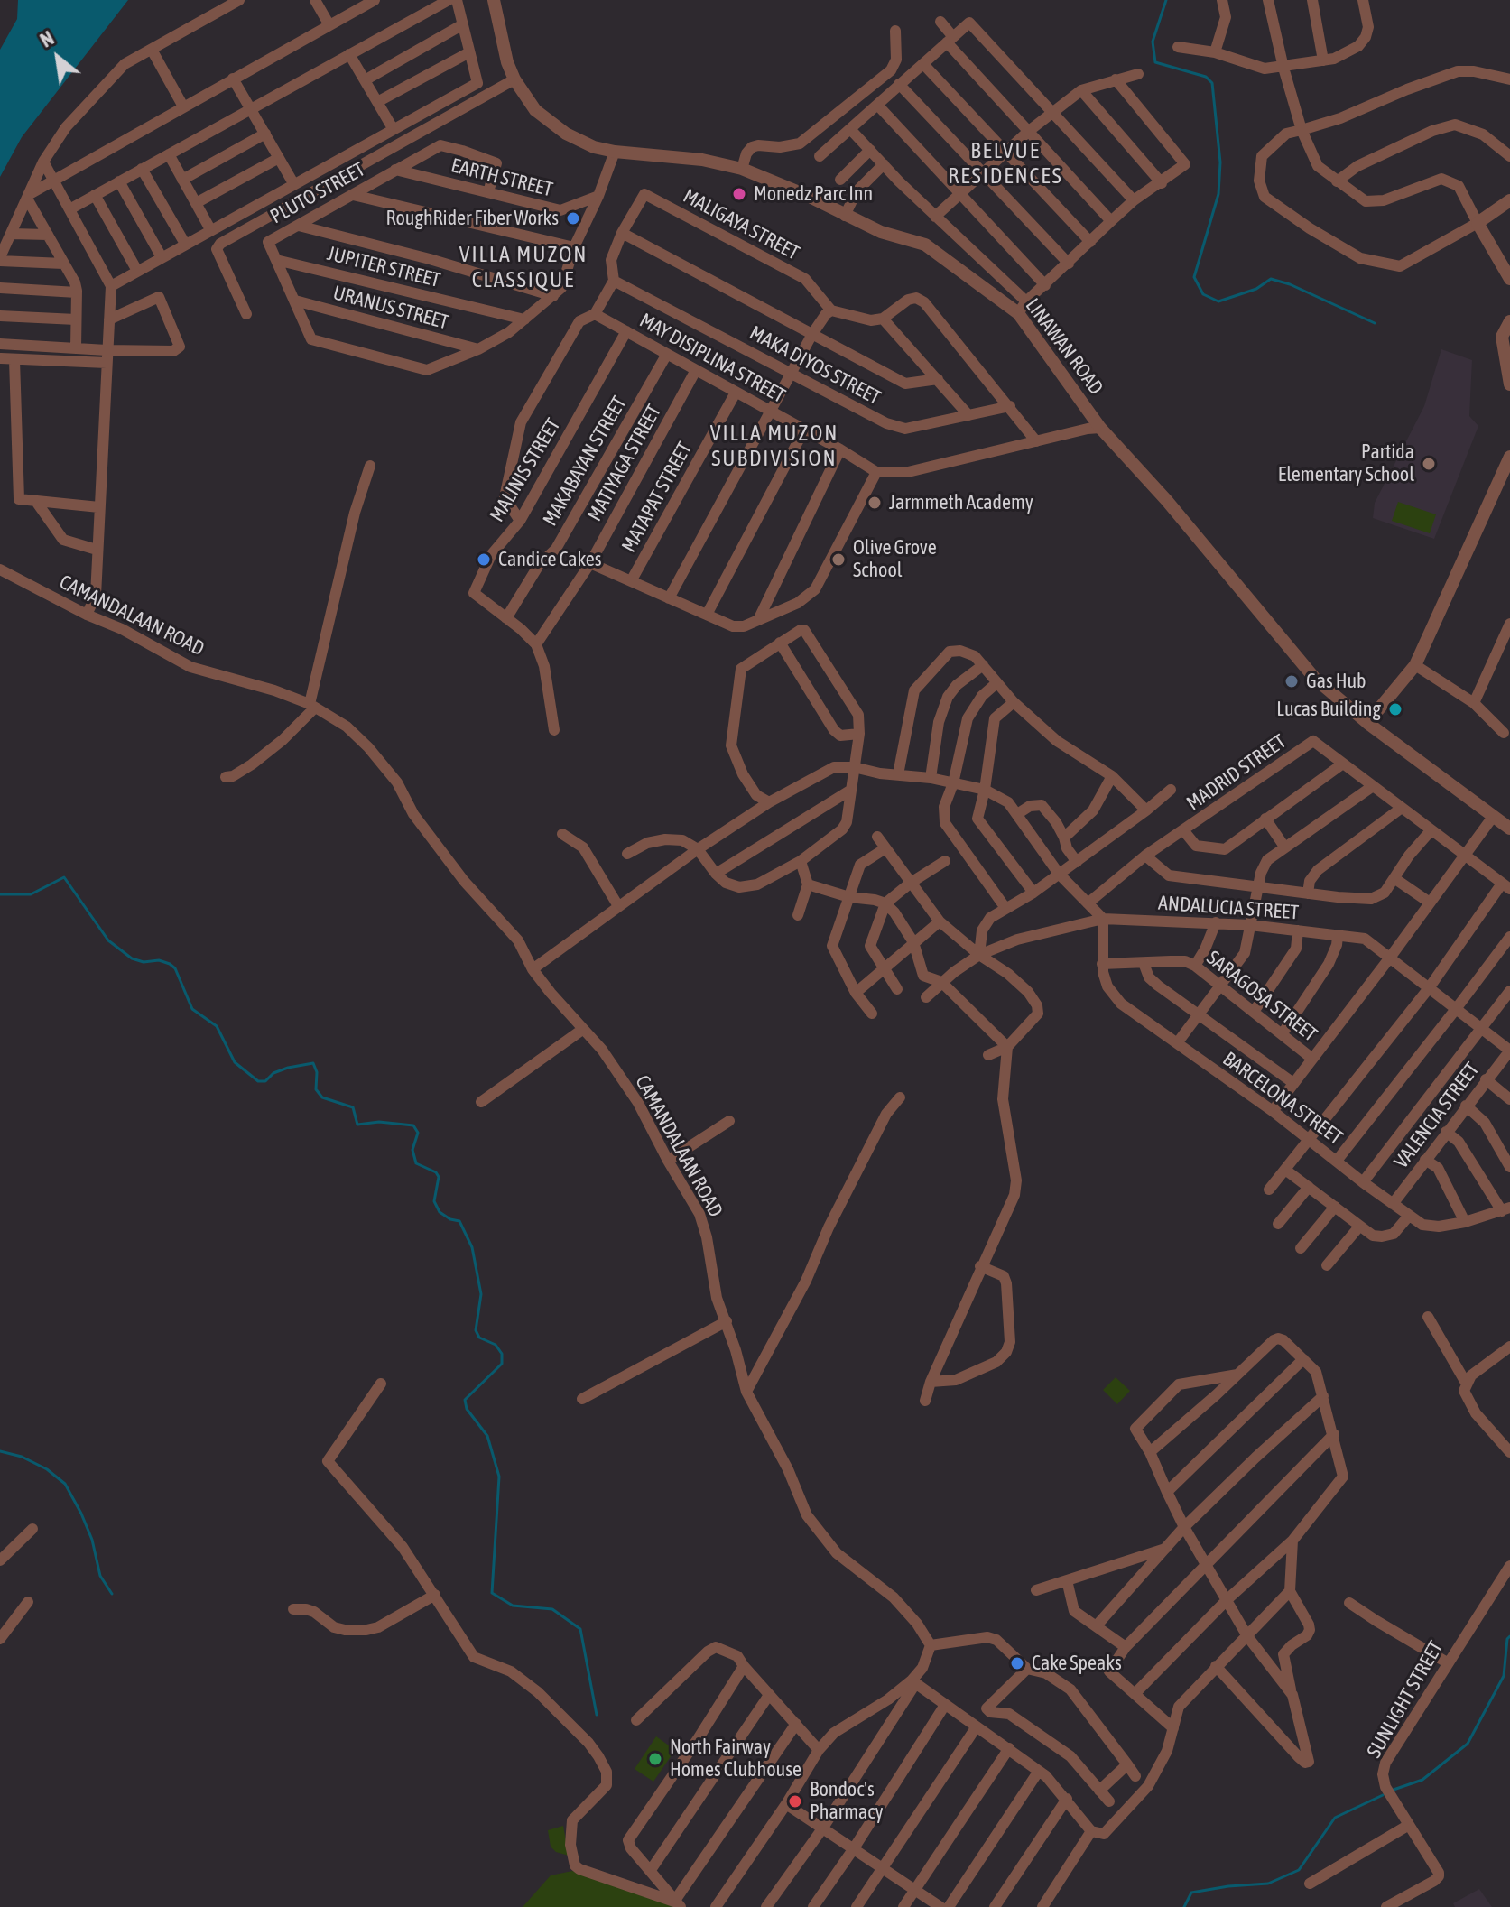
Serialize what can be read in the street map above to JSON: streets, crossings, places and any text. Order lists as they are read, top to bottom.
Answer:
{
  "streets": {
    "street": [
      "EARTH STREET",
      "PLUTO STREET",
      "MALIGAYA STREET",
      "JUPITER STREET",
      "URANUS STREET",
      "LINAWAN ROAD",
      "MAY DISIPLINA STREET",
      "MAKA DIYOS STREET",
      "MAKABAYAN STREET",
      "MATIYAGA STREET",
      "MALINIS STREET",
      "MATAPAT STREET",
      "CAMANDALAAN ROAD",
      "MADRID STREET",
      "ANDALUCIA STREET",
      "SARAGOSA STREET",
      "BARCELONA STREET",
      "VALENCIA STREET",
      "SUNLIGHT STREET"
    ]
  },
  "crossings": [
    ["EARTH STREET", "PLUTO STREET"],
    ["PLUTO STREET", "JUPITER STREET"],
    ["MAY DISIPLINA STREET", "MAKABAYAN STREET"],
    ["MAY DISIPLINA STREET", "MATIYAGA STREET"],
    ["MAY DISIPLINA STREET", "MALINIS STREET"],
    ["MAY DISIPLINA STREET", "MATAPAT STREET"],
    ["MAKABAYAN STREET", "MALINIS STREET"],
    ["MATIYAGA STREET", "MALINIS STREET"],
    ["ANDALUCIA STREET", "BARCELONA STREET"],
    ["ANDALUCIA STREET", "VALENCIA STREET"],
    ["SARAGOSA STREET", "BARCELONA STREET"],
    ["BARCELONA STREET", "VALENCIA STREET"]
  ],
  "districts": ["BELVUE RESIDENCES", "VILLA MUZON CLASSIQUE", "VILLA MUZON SUBDIVISION"],
  "places": [
    "Monedz Parc Inn",
    "RoughRider Fiber Works",
    "Partida Elementary School",
    "Jarmmeth Academy",
    "Candice Cakes",
    "Olive Grove School",
    "Gas Hub",
    "Lucas Building",
    "Cake Speaks",
    "North Fairway Homes Clubhouse",
    "Bondoc's Pharmacy"
  ],
  "north": "top left"
}
